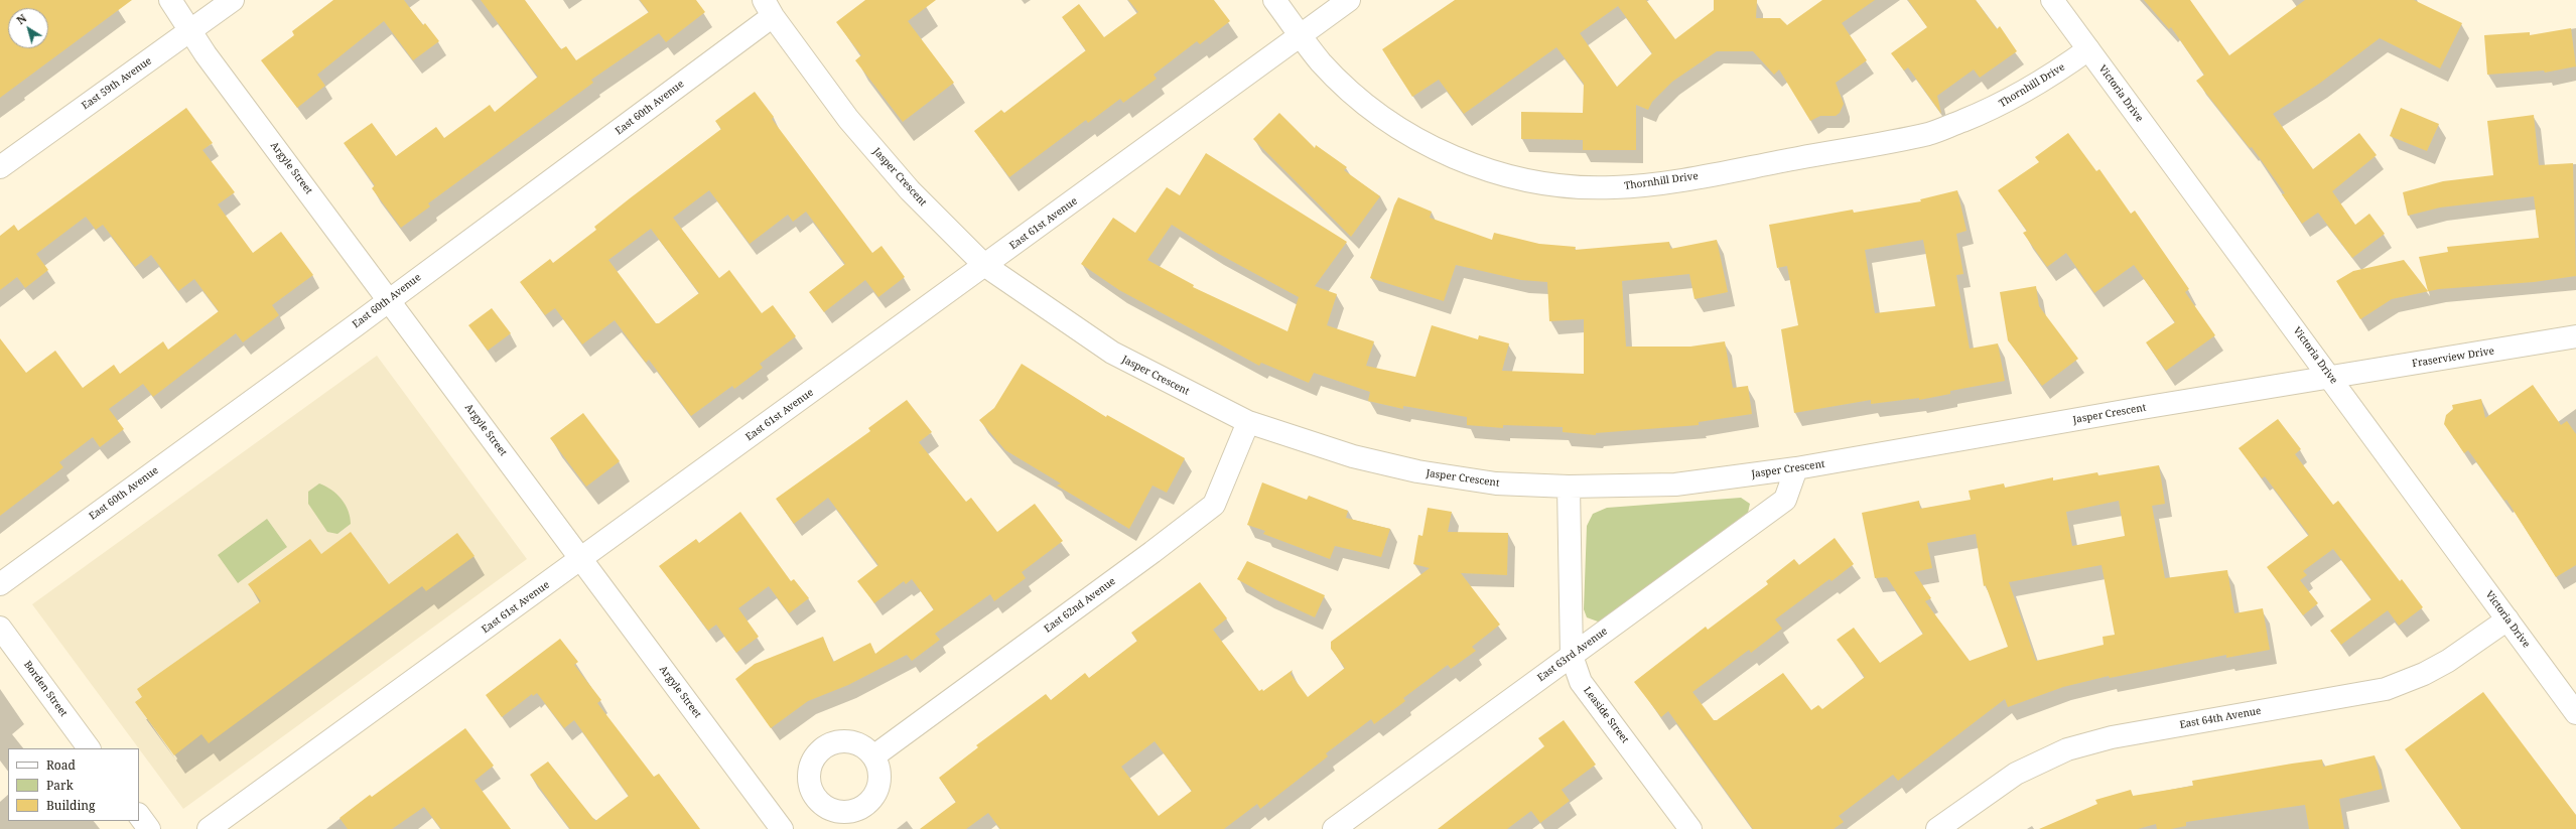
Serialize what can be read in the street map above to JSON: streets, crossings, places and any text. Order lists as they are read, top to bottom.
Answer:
{
  "streets": {
    "street": [
      "East 59th Avenue",
      "Thornhill Drive",
      "Victoria Drive",
      "East 60th Avenue",
      "Argyle Street",
      "Jasper Crescent",
      "East 61st Avenue",
      "Fraserview Drive",
      "East 62nd Avenue",
      "East 63rd Avenue",
      "Borden Street",
      "Leaside Street",
      "East 64th Avenue"
    ]
  },
  "crossings": [
    ["East 59th Avenue", "Argyle Street"],
    ["Thornhill Drive", "Victoria Drive"],
    ["Thornhill Drive", "East 61st Avenue"],
    ["Victoria Drive", "Jasper Crescent"],
    ["Victoria Drive", "Fraserview Drive"],
    ["Victoria Drive", "East 64th Avenue"],
    ["East 60th Avenue", "Argyle Street"],
    ["East 60th Avenue", "Jasper Crescent"],
    ["Argyle Street", "East 61st Avenue"],
    ["Jasper Crescent", "East 61st Avenue"],
    ["Jasper Crescent", "Fraserview Drive"],
    ["Jasper Crescent", "East 62nd Avenue"],
    ["Jasper Crescent", "East 63rd Avenue"],
    ["Jasper Crescent", "Leaside Street"],
    ["East 63rd Avenue", "Leaside Street"]
  ],
  "legend": ["Road", "Park", "Building"],
  "north": "top left"
}
